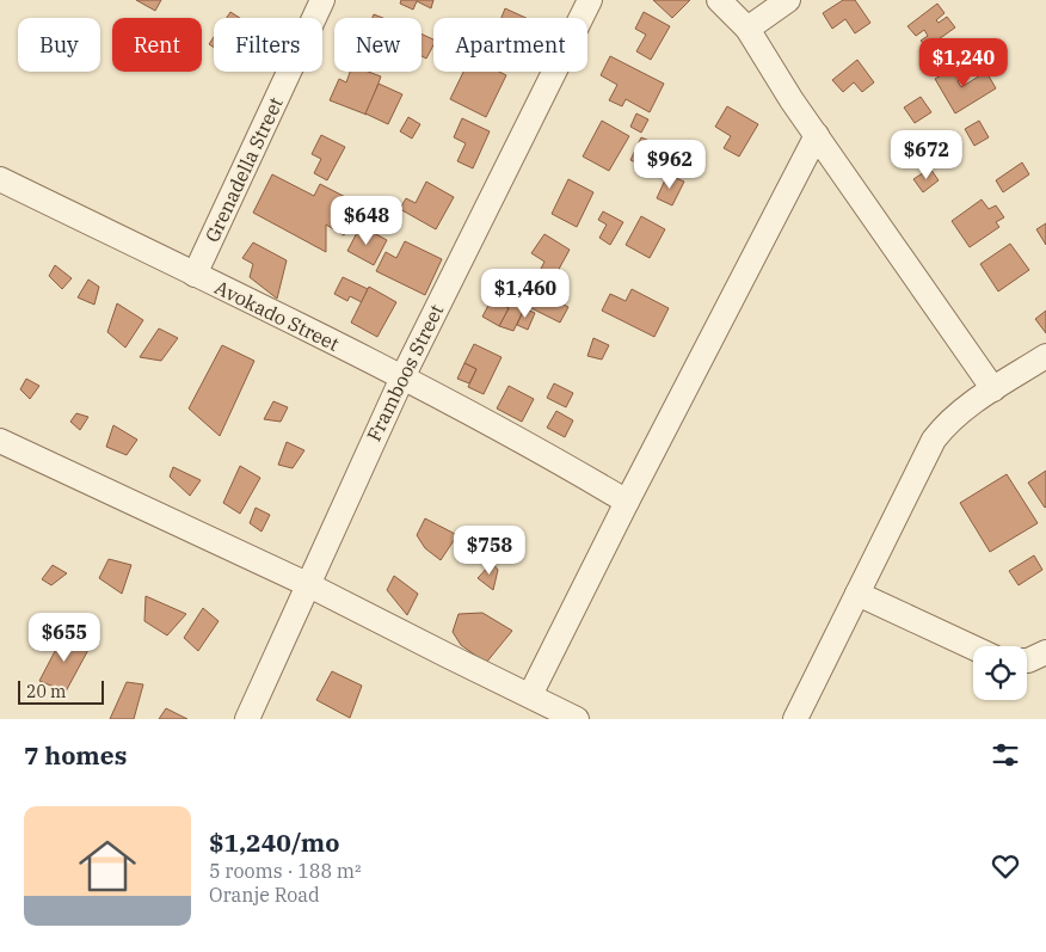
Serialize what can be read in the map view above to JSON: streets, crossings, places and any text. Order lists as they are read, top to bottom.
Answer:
{
  "streets": {
    "street": ["Grenadella Street", "Avokado Street", "Framboos Street"]
  },
  "crossings": [
    ["Grenadella Street", "Avokado Street"],
    ["Avokado Street", "Framboos Street"]
  ],
  "scale_bar": "20 m",
  "page": {
    "chip": [
      "Buy",
      "Rent",
      "Filters",
      "New",
      "Apartment"
    ],
    "price": [
      "$1,240",
      "$672",
      "$962",
      "$648",
      "$1,460",
      "$758",
      "$655"
    ],
    "scale": "20 m",
    "heading": "7 homes",
    "list": [
      {
        "name": "$1,240/mo",
        "note": "5 rooms · 188 m² · Oranje Road"
      }
    ]
  }
}
